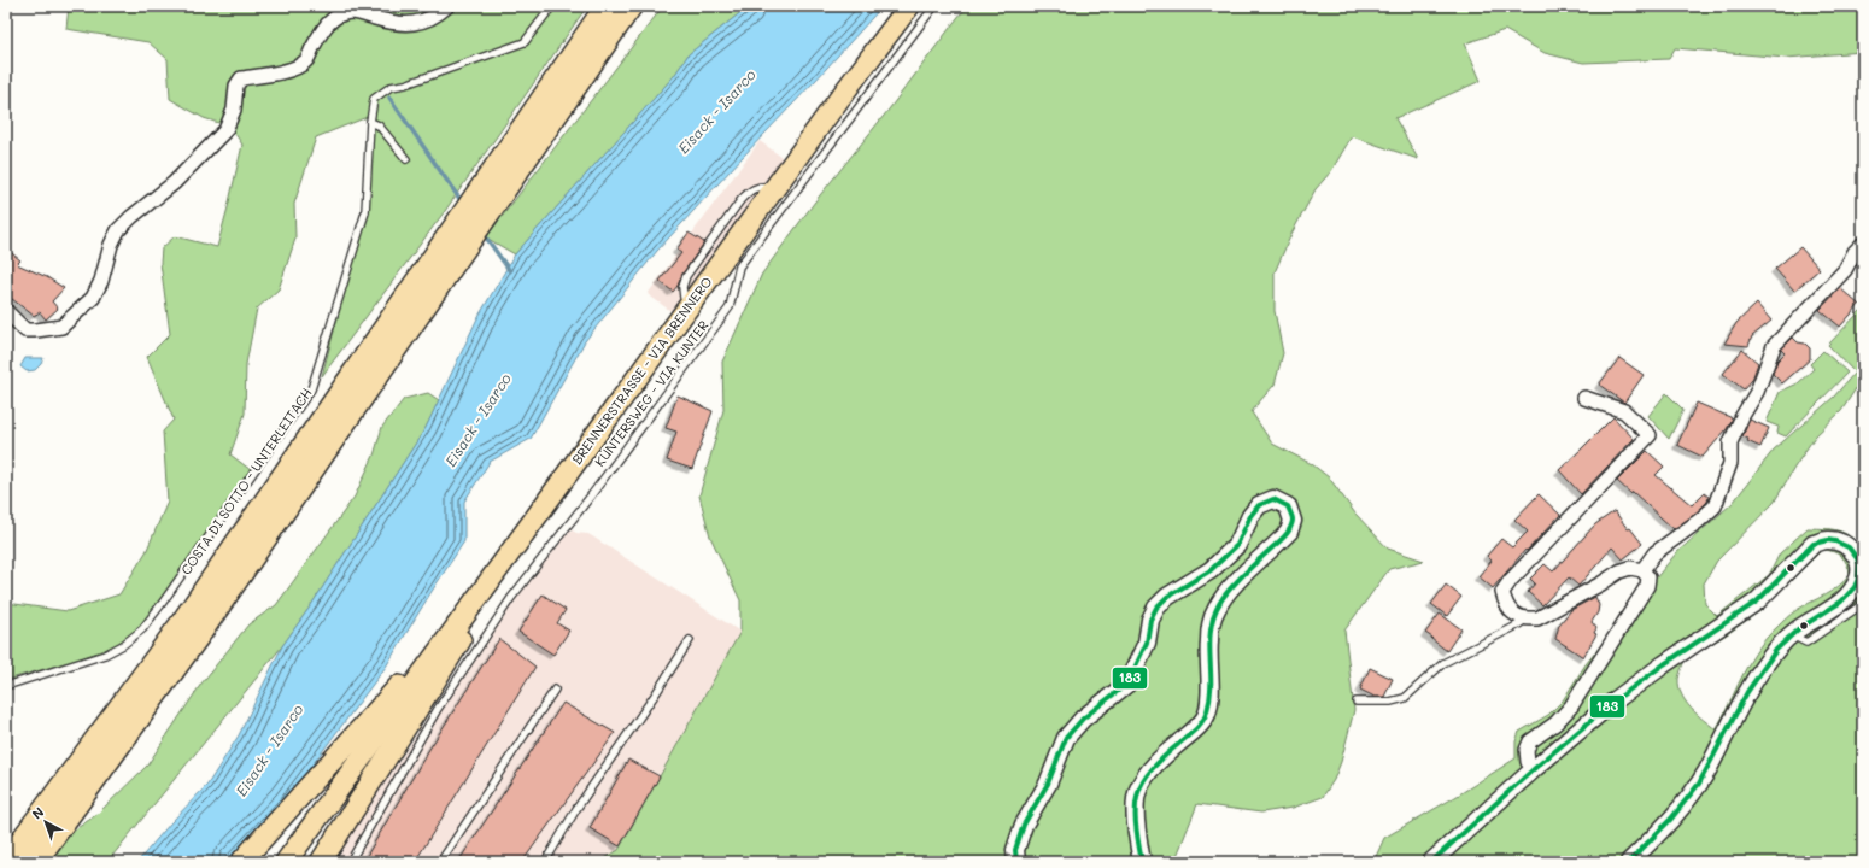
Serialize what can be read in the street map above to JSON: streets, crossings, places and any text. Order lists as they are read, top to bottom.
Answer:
{
  "streets": {
    "main road": ["BRENNERSTRASSE - VIA BRENNERO"],
    "lane": ["KUNTERSWEG - VIA KUNTER", "COSTA DI SOTTO - UNTERLEITACH"]
  },
  "water": ["Eisack - Isarco"],
  "lines": ["transit line 183"],
  "north": "top left"
}
